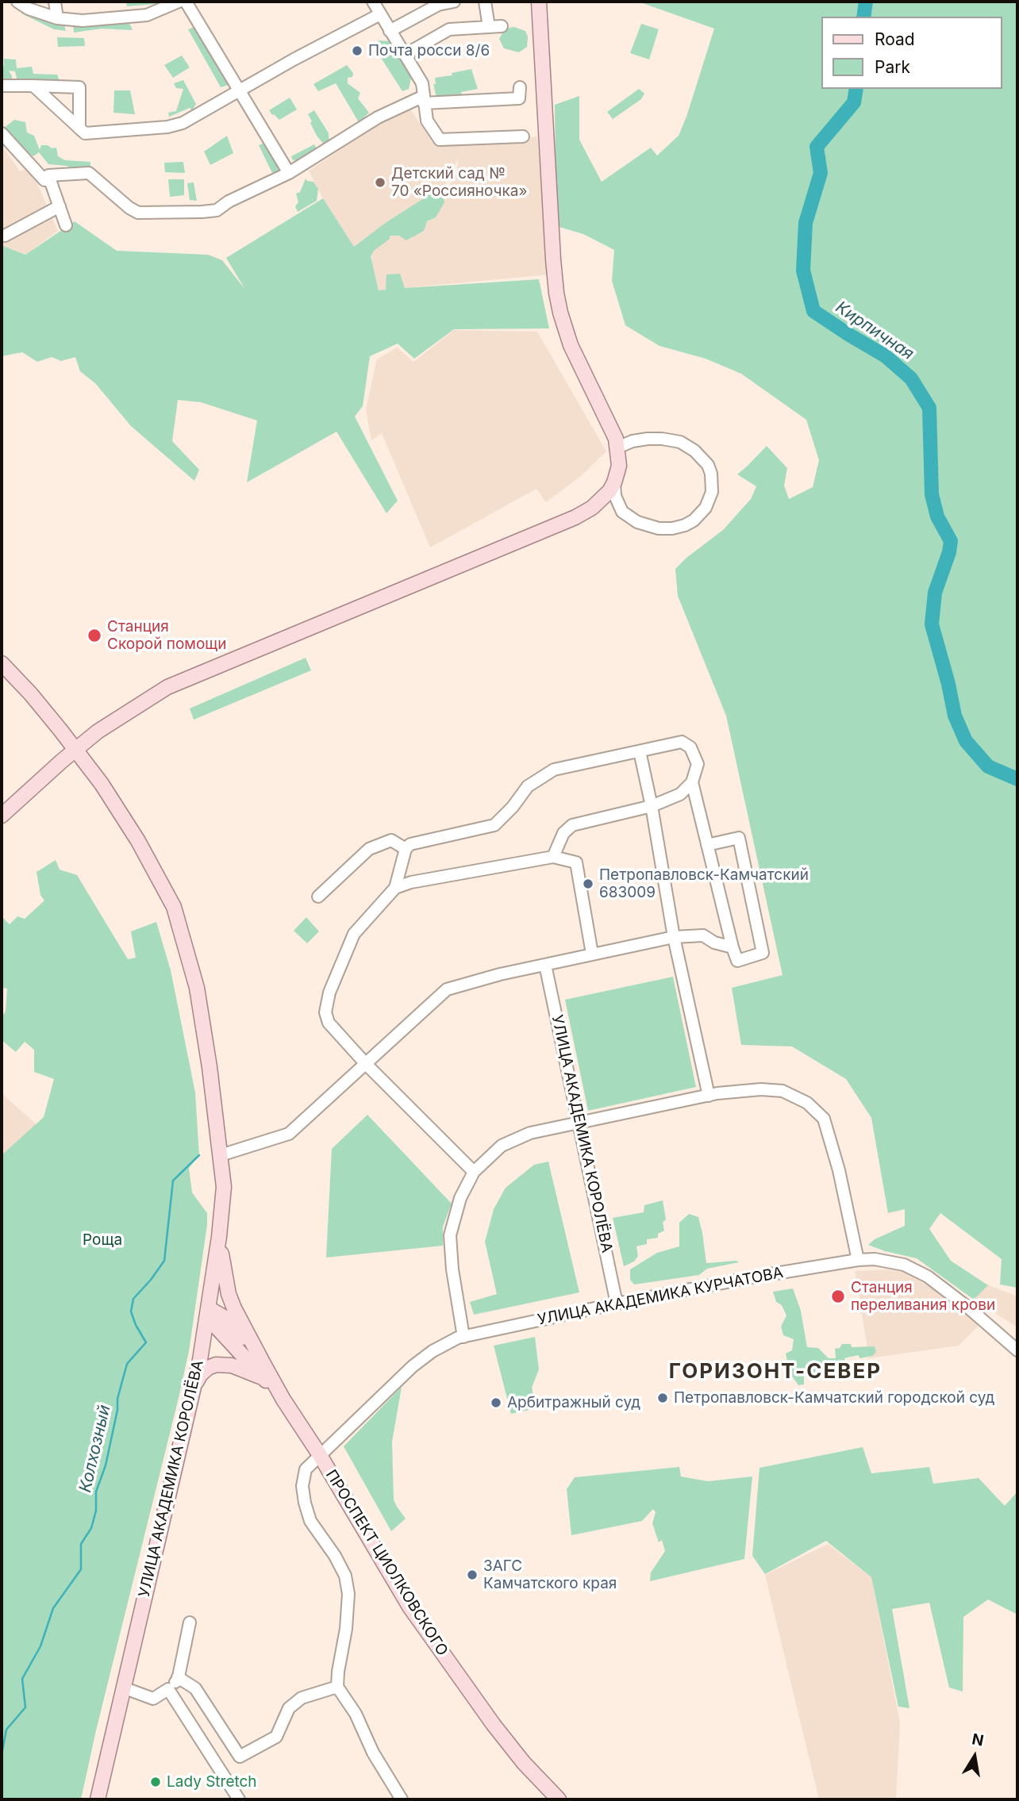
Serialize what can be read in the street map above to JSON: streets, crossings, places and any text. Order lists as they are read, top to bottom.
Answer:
{
  "streets": {
    "main road": ["УЛИЦА АКАДЕМИКА КОРОЛЁВА", "ПРОСПЕКТ ЦИОЛКОВСКОГО"],
    "street": ["УЛИЦА АКАДЕМИКА КУРЧАТОВА"]
  },
  "crossings": [
    ["УЛИЦА АКАДЕМИКА КОРОЛЁВА", "УЛИЦА АКАДЕМИКА КУРЧАТОВА"],
    ["УЛИЦА АКАДЕМИКА КОРОЛЁВА", "ПРОСПЕКТ ЦИОЛКОВСКОГО"],
    ["УЛИЦА АКАДЕМИКА КУРЧАТОВА", "ПРОСПЕКТ ЦИОЛКОВСКОГО"]
  ],
  "districts": ["ГОРИЗОНТ-СЕВЕР"],
  "water": ["Кирпичная", "Колхозный"],
  "parks": ["Роща"],
  "places": [
    "Почта росси 8/6",
    "Детский сад № 70 «Россияночка»",
    "Станция Скорой помощи",
    "Петропавловск-Камчатский 683009",
    "Станция переливания крови",
    "Петропавловск-Камчатский городской суд",
    "Арбитражный суд",
    "ЗАГС Камчатского края",
    "Lady Stretch"
  ],
  "legend": ["Road", "Park"],
  "north": "top"
}
